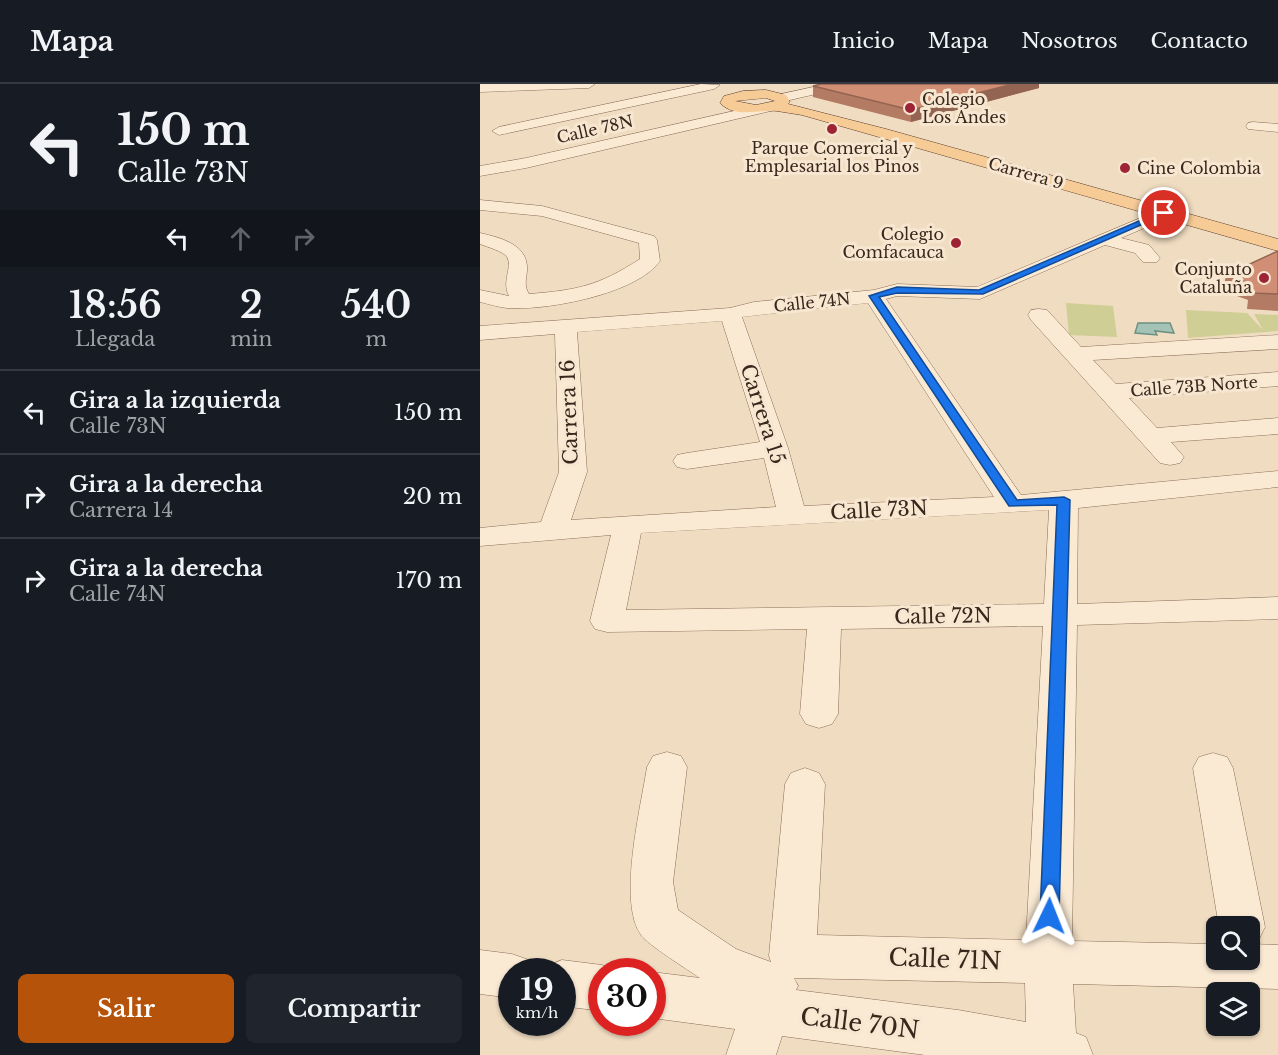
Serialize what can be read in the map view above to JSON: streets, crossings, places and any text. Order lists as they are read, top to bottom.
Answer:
{
  "streets": {
    "main road": ["Carrera 9"],
    "street": [
      "Calle 78N",
      "Calle 74N",
      "Calle 73B Norte",
      "Carrera 16",
      "Carrera 15",
      "Calle 73N",
      "Calle 72N",
      "Calle 71N",
      "Calle 70N"
    ]
  },
  "crossings": [
    ["Calle 78N", "Carrera 9"],
    ["Carrera 9", "Calle 74N"],
    ["Calle 74N", "Carrera 16"],
    ["Calle 74N", "Carrera 15"],
    ["Carrera 16", "Calle 73N"],
    ["Carrera 15", "Calle 73N"],
    ["Calle 73N", "Calle 72N"],
    ["Calle 71N", "Calle 70N"]
  ],
  "places": [
    "Colegio Los Andes",
    "Parque Comercial y Emplesarial los Pinos",
    "Cine Colombia",
    "Colegio Comfacauca",
    "Conjunto Cataluña"
  ],
  "page": {
    "header": "Mapa",
    "nav": [
      "Inicio",
      "Mapa",
      "Nosotros",
      "Contacto"
    ],
    "turn": ["150 m", "Calle 73N"],
    "eta": [
      "18:56",
      "Llegada",
      "2",
      "min",
      "540",
      "m"
    ],
    "list": [
      {
        "name": "Gira a la izquierda",
        "note": "Calle 73N",
        "value": "150 m"
      },
      {
        "name": "Gira a la derecha",
        "note": "Carrera 14",
        "value": "20 m"
      },
      {
        "name": "Gira a la derecha",
        "note": "Calle 74N",
        "value": "170 m"
      }
    ],
    "speed": "19 km/h",
    "limit": "30",
    "buttons": ["Salir", "Compartir"]
  }
}
